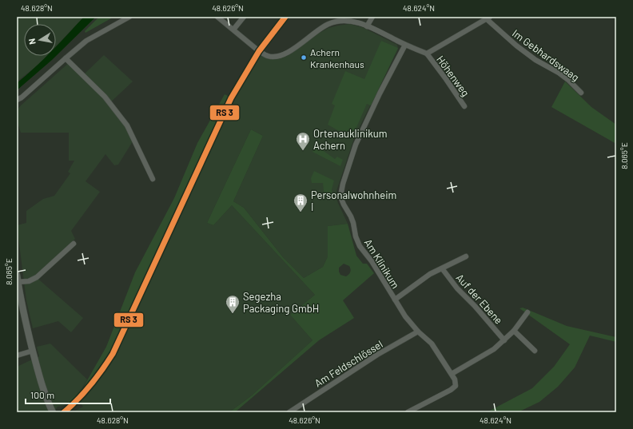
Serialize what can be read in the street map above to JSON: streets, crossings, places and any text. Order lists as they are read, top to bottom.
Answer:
{
  "streets": {
    "street": [
      "Im Gebhardswaag",
      "Höhenweg",
      "Am Klinikum",
      "Auf der Ebene",
      "Am Feldschlössel"
    ]
  },
  "crossings": [
    ["Im Gebhardswaag", "Höhenweg"],
    ["Am Klinikum", "Auf der Ebene"],
    ["Am Klinikum", "Am Feldschlössel"]
  ],
  "places": {
    "other": ["Achern Krankenhaus"],
    "hospital": ["Ortenauklinikum Achern"],
    "building": ["Personalwohnheim I", "Segezha Packaging GmbH"]
  },
  "scale_bar": "100 m",
  "north": "left",
  "coordinates": [
    "48.628°N",
    "48.626°N",
    "48.624°N",
    "8.065°E"
  ]
}
